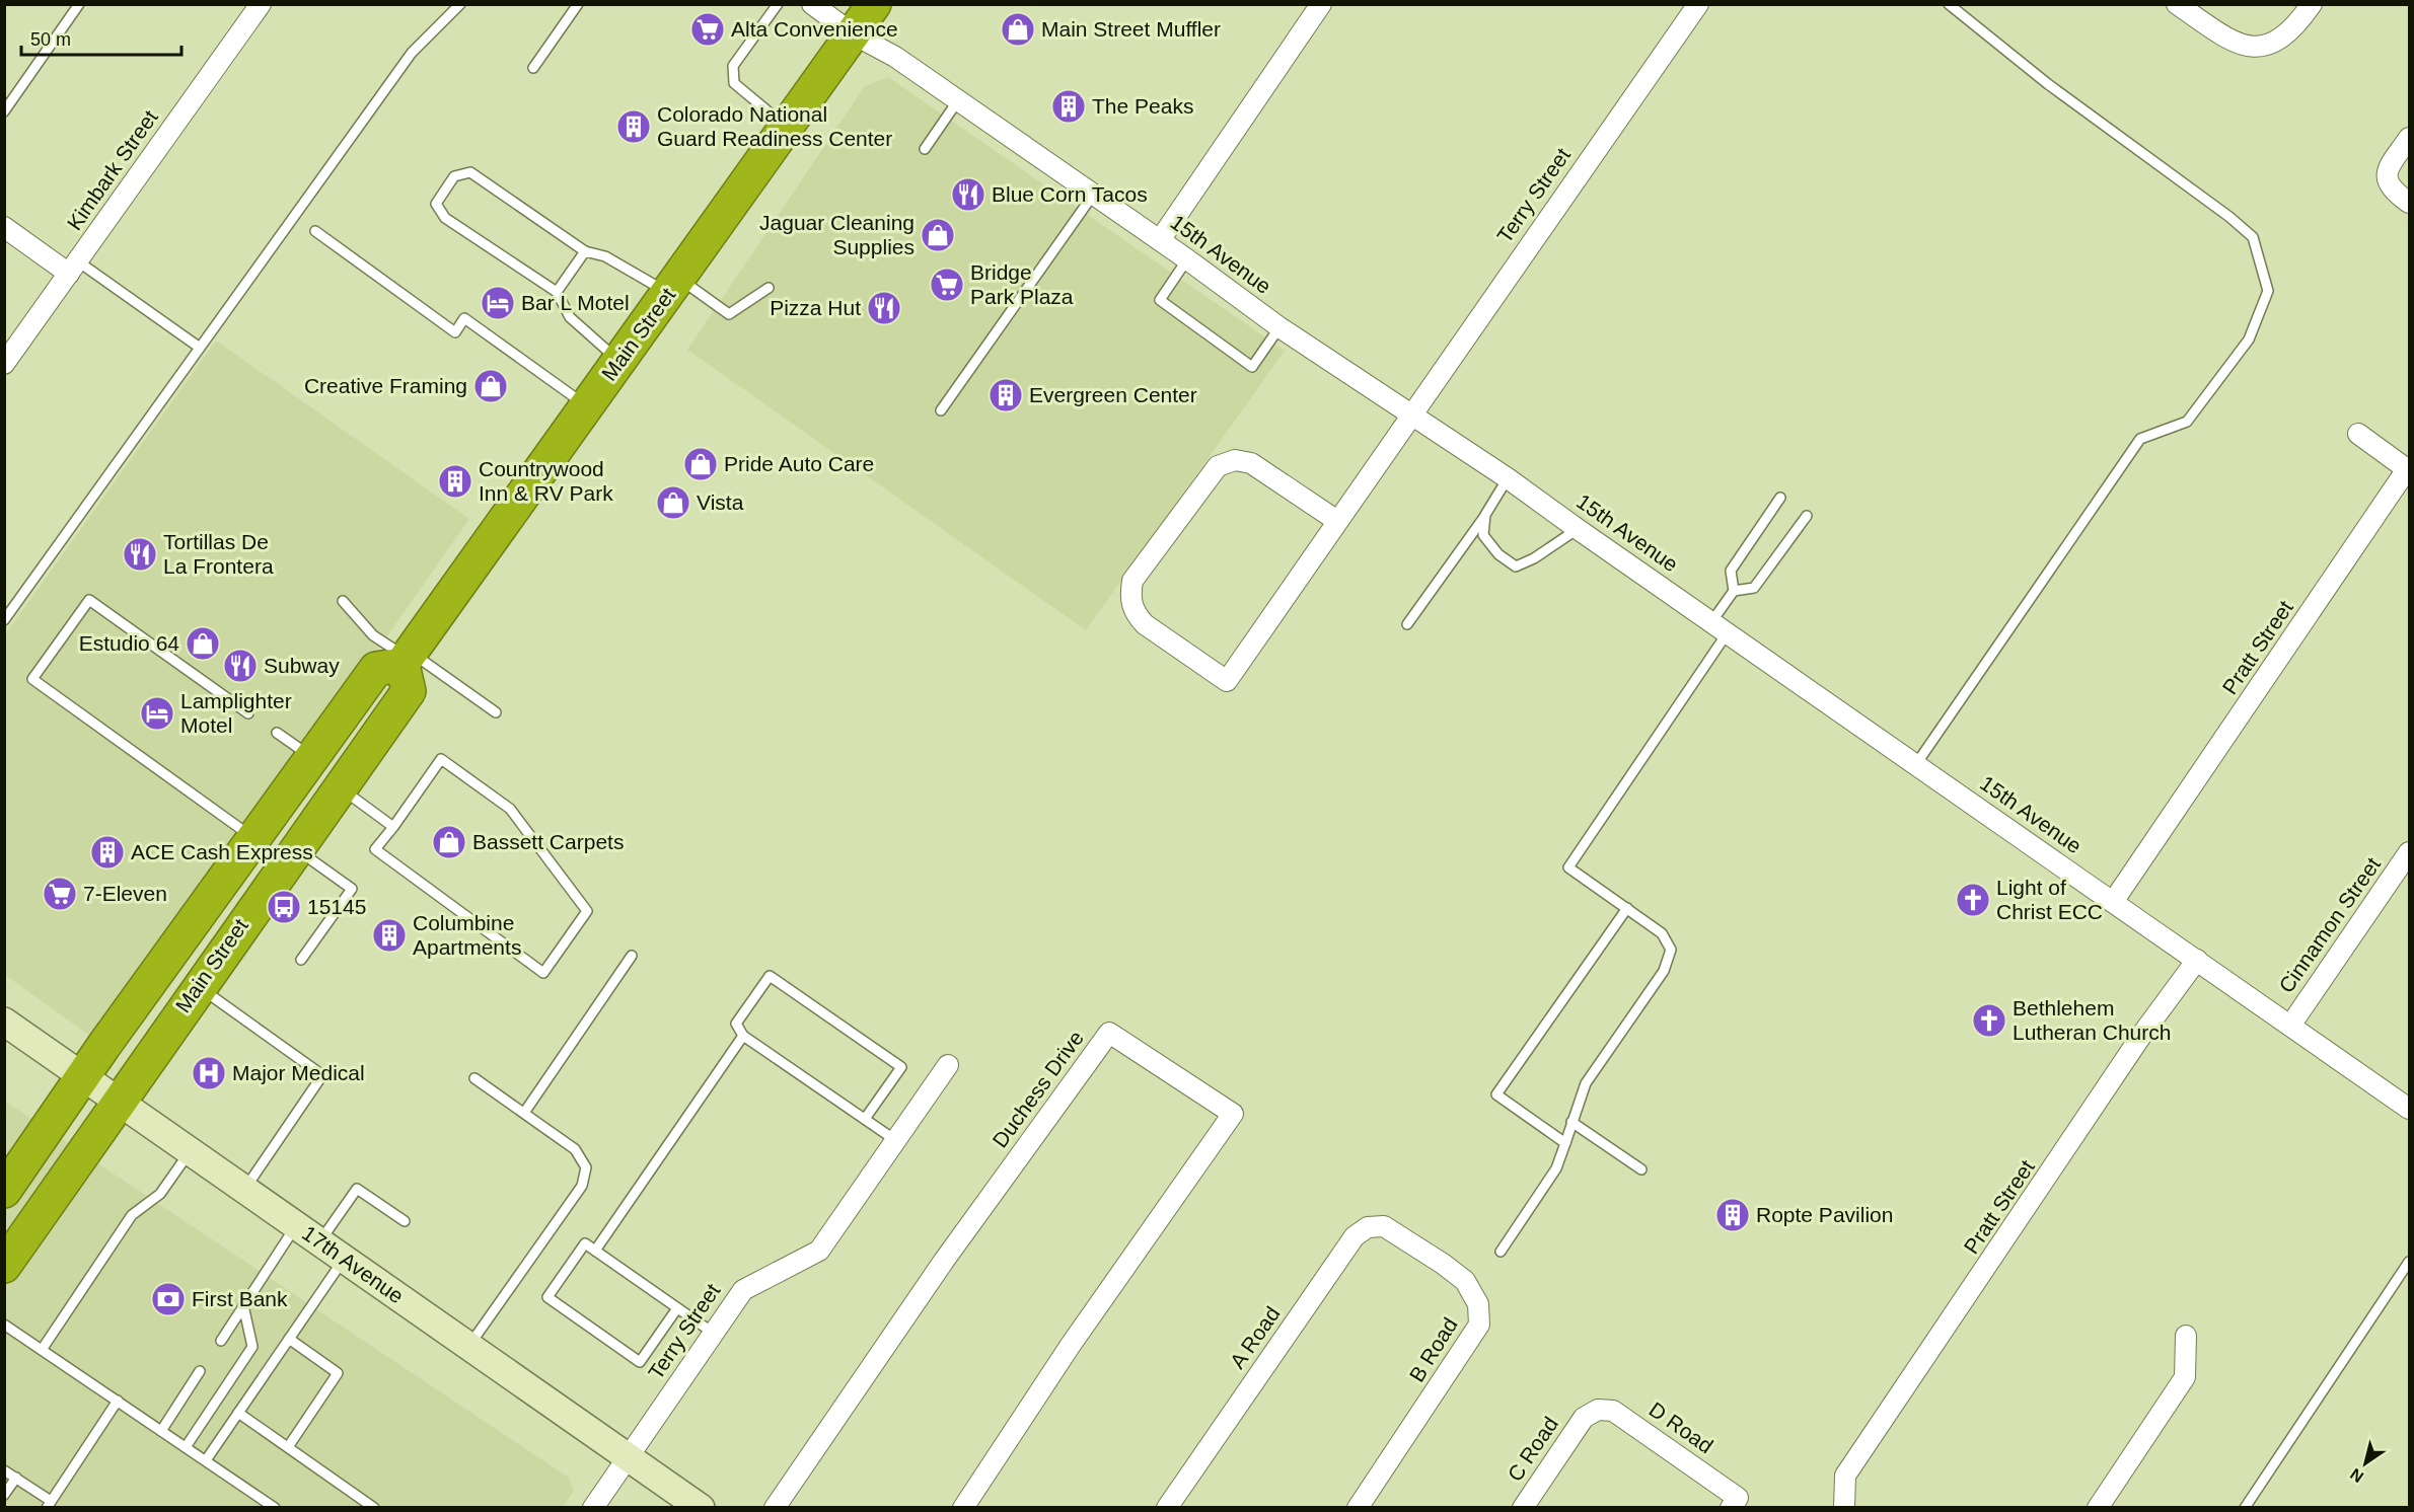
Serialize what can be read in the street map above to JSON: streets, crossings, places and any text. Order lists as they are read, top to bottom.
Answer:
{
  "streets": {
    "highway": ["Main Street"],
    "main road": ["17th Avenue"],
    "street": [
      "Kimbark Street",
      "Terry Street",
      "15th Avenue",
      "Pratt Street",
      "Cinnamon Street",
      "Duchess Drive",
      "A Road",
      "B Road",
      "D Road",
      "C Road"
    ]
  },
  "crossings": [
    ["Terry Street", "15th Avenue"],
    ["Terry Street", "17th Avenue"],
    ["15th Avenue", "Main Street"],
    ["15th Avenue", "Pratt Street"],
    ["15th Avenue", "Cinnamon Street"],
    ["Main Street", "17th Avenue"],
    ["A Road", "B Road"],
    ["D Road", "C Road"]
  ],
  "places": {
    "supermarket": ["Alta Convenience", "Bridge Park Plaza", "7-Eleven"],
    "shop": [
      "Main Street Muffler",
      "Jaguar Cleaning Supplies",
      "Creative Framing",
      "Pride Auto Care",
      "Vista",
      "Estudio 64",
      "Bassett Carpets"
    ],
    "building": [
      "The Peaks",
      "Colorado National Guard Readiness Center",
      "Evergreen Center",
      "Countrywood Inn & RV Park",
      "ACE Cash Express",
      "Columbine Apartments",
      "Ropte Pavilion"
    ],
    "restaurant": [
      "Blue Corn Tacos",
      "Pizza Hut",
      "Tortillas De La Frontera",
      "Subway"
    ],
    "hotel": ["Bar L Motel", "Lamplighter Motel"],
    "church": ["Light of Christ ECC", "Bethlehem Lutheran Church"],
    "bus stop": ["15145"],
    "hospital": ["Major Medical"],
    "bank": ["First Bank"]
  },
  "scale_bar": "50 m",
  "north": "bottom left"
}
